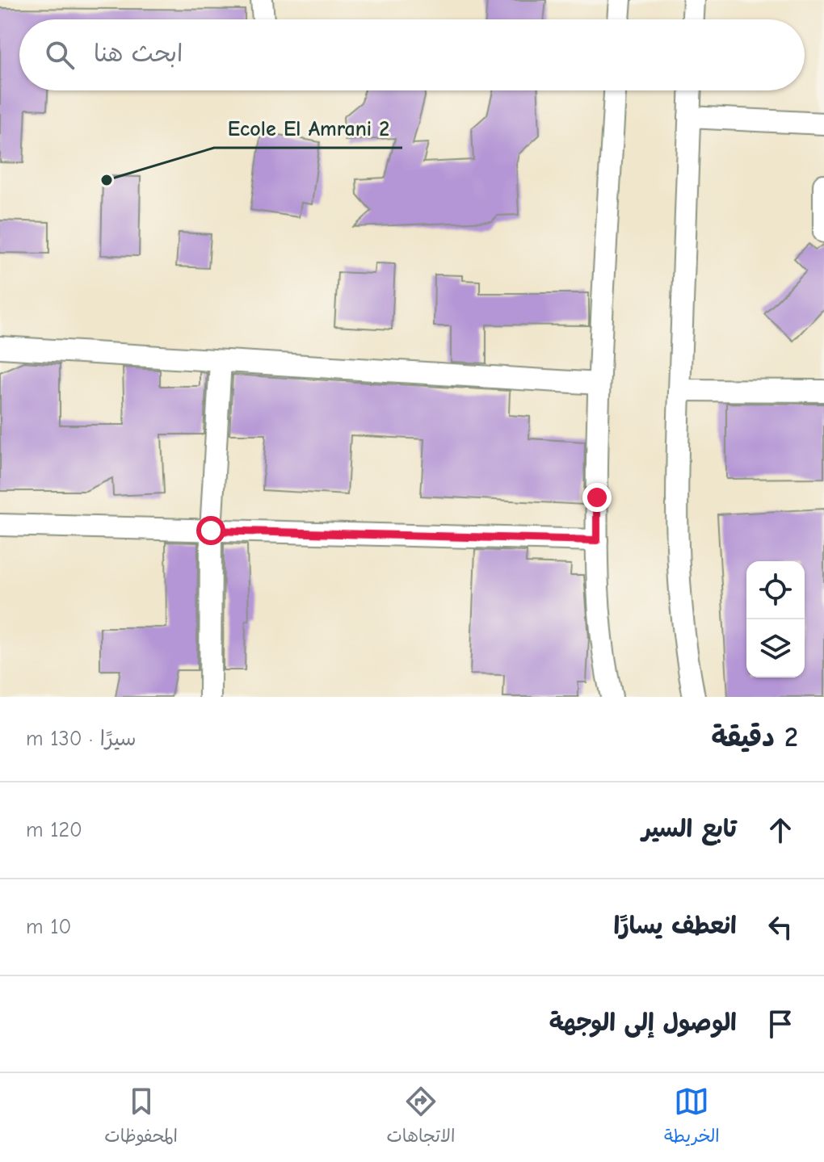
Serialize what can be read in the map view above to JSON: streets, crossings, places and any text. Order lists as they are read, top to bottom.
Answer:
{
  "places": ["Ecole El Amrani 2"],
  "page": {
    "search": "ابحث هنا",
    "heading": ["2 دقيقة", "سيرًا · 130 m"],
    "list": [
      ["تابع السير", "120 m"],
      ["انعطف يسارًا", "10 m"],
      "الوصول إلى الوجهة"
    ],
    "nav": ["الخريطة", "الاتجاهات", "المحفوظات"]
  }
}
